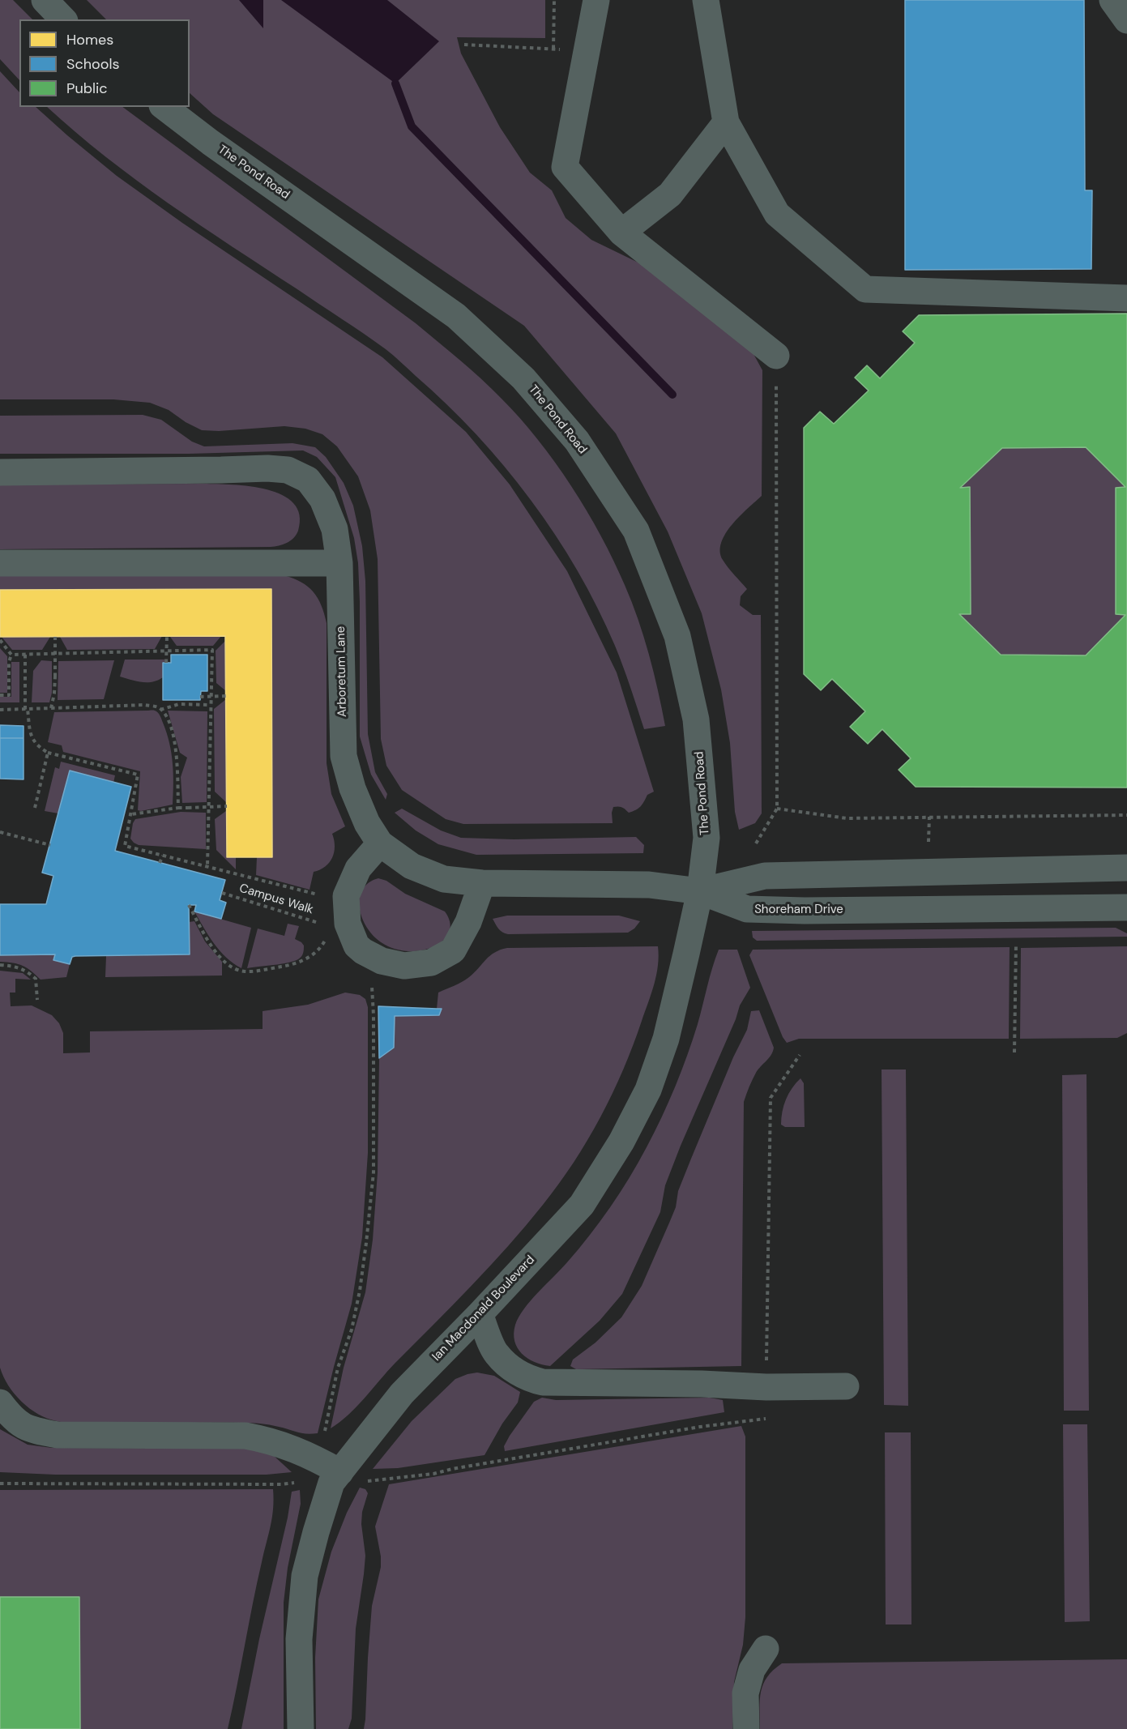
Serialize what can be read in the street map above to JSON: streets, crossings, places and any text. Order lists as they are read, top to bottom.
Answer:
{
  "streets": {
    "street": [
      "The Pond Road",
      "Arboretum Lane",
      "Shoreham Drive",
      "Ian Macdonald Boulevard"
    ],
    "path": ["Campus Walk"]
  },
  "crossings": [
    ["The Pond Road", "Arboretum Lane"],
    ["The Pond Road", "Shoreham Drive"],
    ["The Pond Road", "Ian Macdonald Boulevard"],
    ["Arboretum Lane", "Shoreham Drive"],
    ["Arboretum Lane", "Ian Macdonald Boulevard"],
    ["Shoreham Drive", "Ian Macdonald Boulevard"]
  ],
  "legend": ["Homes", "Schools", "Public"]
}
